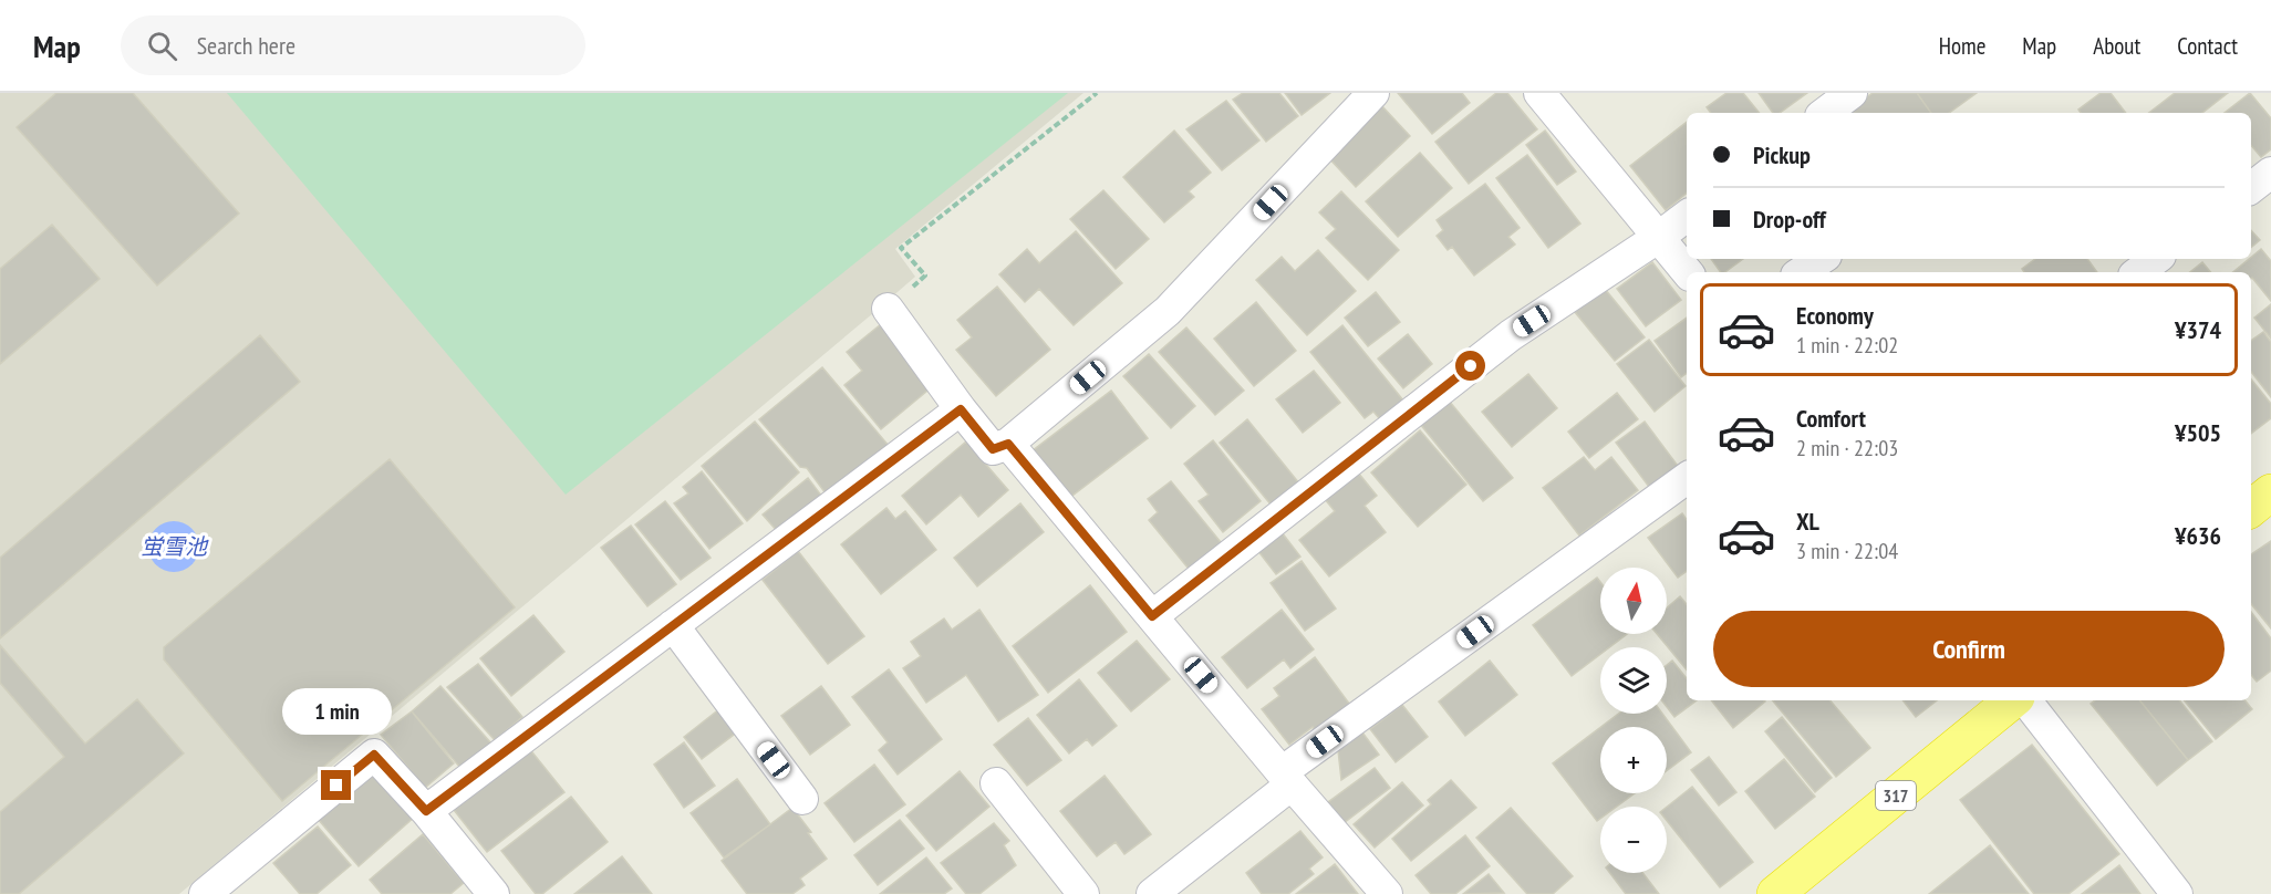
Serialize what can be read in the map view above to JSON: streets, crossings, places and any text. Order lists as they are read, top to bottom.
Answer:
{
  "streets": {
    "highway": ["317"]
  },
  "water": ["蛍雪池"],
  "north": "top",
  "page": {
    "header": "Map",
    "search": "Search here",
    "nav": [
      "Home",
      "Map",
      "About",
      "Contact"
    ],
    "banner": ["Pickup", "Drop-off"],
    "list": [
      {
        "name": "Economy",
        "note": "1 min · 22:02",
        "value": "¥374"
      },
      {
        "name": "Comfort",
        "note": "2 min · 22:03",
        "value": "¥505"
      },
      {
        "name": "XL",
        "note": "3 min · 22:04",
        "value": "¥636"
      }
    ],
    "map_buttons": ["+", "−"],
    "buttons": "Confirm",
    "bubble": "1 min"
  }
}
